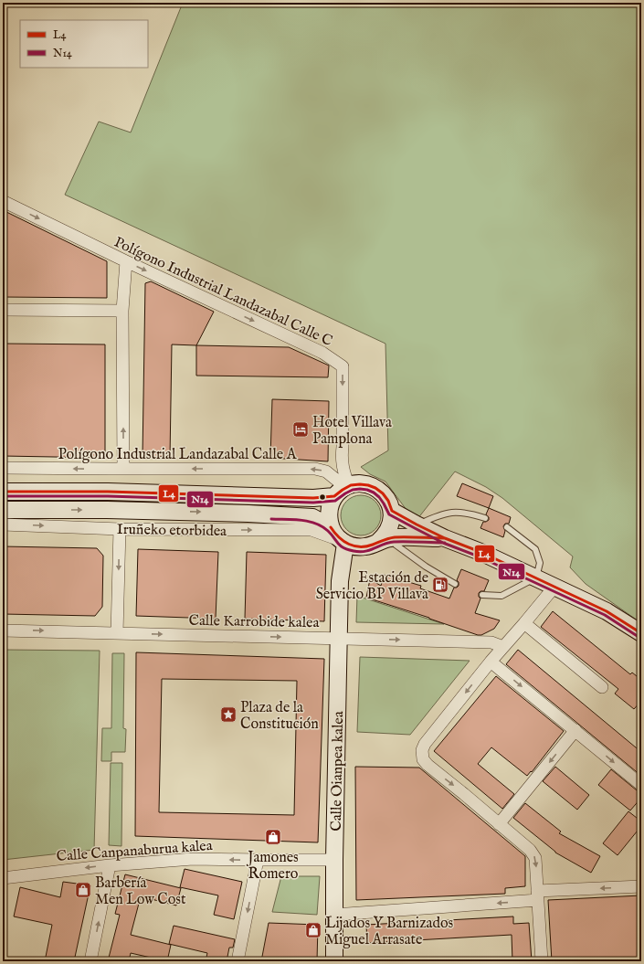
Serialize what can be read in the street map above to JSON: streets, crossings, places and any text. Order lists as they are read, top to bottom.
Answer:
{
  "streets": {
    "main road": ["Iruñeko etorbidea", "Calle Oianpea kalea"],
    "street": [
      "Polígono Industrial Landazabal Calle C",
      "Polígono Industrial Landazabal Calle A",
      "Calle Karrobide kalea",
      "Calle Canpanaburua kalea"
    ]
  },
  "crossings": [
    ["Polígono Industrial Landazabal Calle C", "Polígono Industrial Landazabal Calle A"],
    ["Polígono Industrial Landazabal Calle C", "Iruñeko etorbidea"],
    ["Polígono Industrial Landazabal Calle C", "Calle Oianpea kalea"],
    ["Polígono Industrial Landazabal Calle A", "Iruñeko etorbidea"],
    ["Polígono Industrial Landazabal Calle A", "Calle Oianpea kalea"],
    ["Iruñeko etorbidea", "Calle Oianpea kalea"],
    ["Calle Karrobide kalea", "Calle Oianpea kalea"],
    ["Calle Oianpea kalea", "Calle Canpanaburua kalea"]
  ],
  "one_way": [
    "Polígono Industrial Landazabal Calle C",
    "Polígono Industrial Landazabal Calle A",
    "Calle Karrobide kalea",
    "Calle Canpanaburua kalea"
  ],
  "places": {
    "hotel": ["Hotel Villava Pamplona"],
    "fuel station": ["Estación de Servicio BP Villava"],
    "place": ["Plaza de la Constitución"],
    "shop": ["Jamones Romero", "Barbería Men Low Cost", "Lijados Y Barnizados Miguel Arrasate"]
  },
  "lines": ["transit line L4", "transit line N14"],
  "legend": ["L4", "N14"]
}
